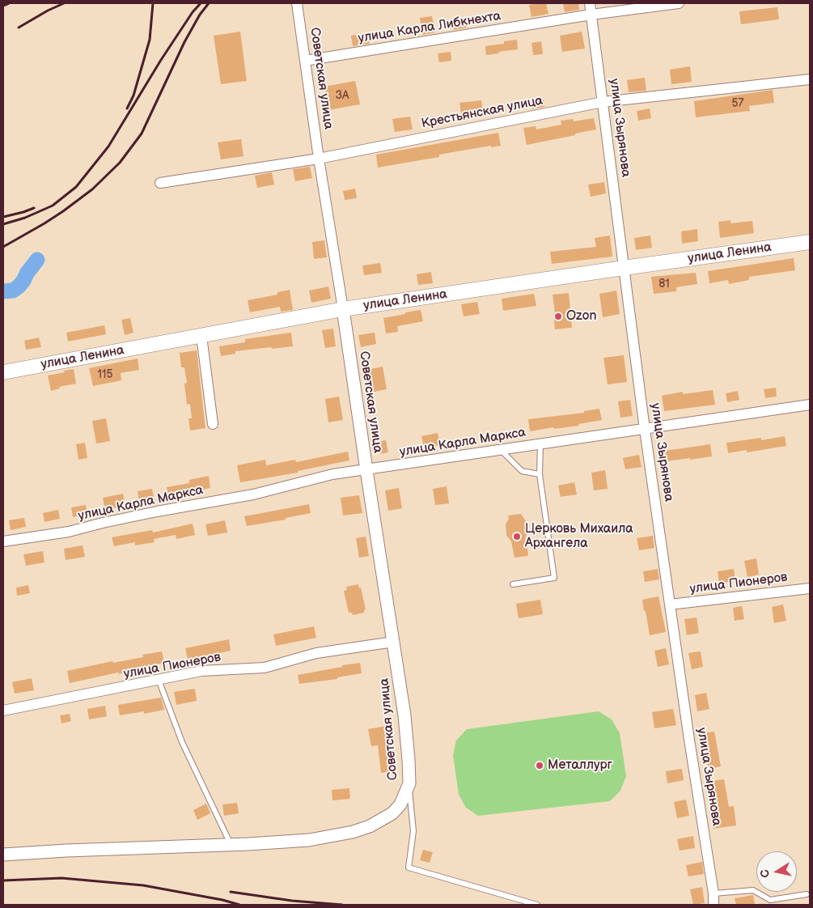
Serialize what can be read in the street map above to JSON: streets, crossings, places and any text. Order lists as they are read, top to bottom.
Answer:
{
  "streets": {
    "main road": ["улица Ленина"],
    "street": [
      "улица Карла Либкнехта",
      "Советская улица",
      "Крестьянская улица",
      "улица Зырянова",
      "улица Карла Маркса",
      "улица Пионеров"
    ]
  },
  "crossings": [
    ["улица Карла Либкнехта", "Советская улица"],
    ["улица Карла Либкнехта", "улица Зырянова"],
    ["Советская улица", "Крестьянская улица"],
    ["Советская улица", "улица Ленина"],
    ["Советская улица", "улица Карла Маркса"],
    ["Советская улица", "улица Пионеров"],
    ["Крестьянская улица", "улица Зырянова"],
    ["улица Зырянова", "улица Ленина"],
    ["улица Зырянова", "улица Карла Маркса"],
    ["улица Зырянова", "улица Пионеров"]
  ],
  "places": ["Ozon", "Церковь Михаила Архангела", "Металлург"],
  "house_numbers": [
    "3А",
    "57",
    "81",
    "115"
  ],
  "north": "left"
}
